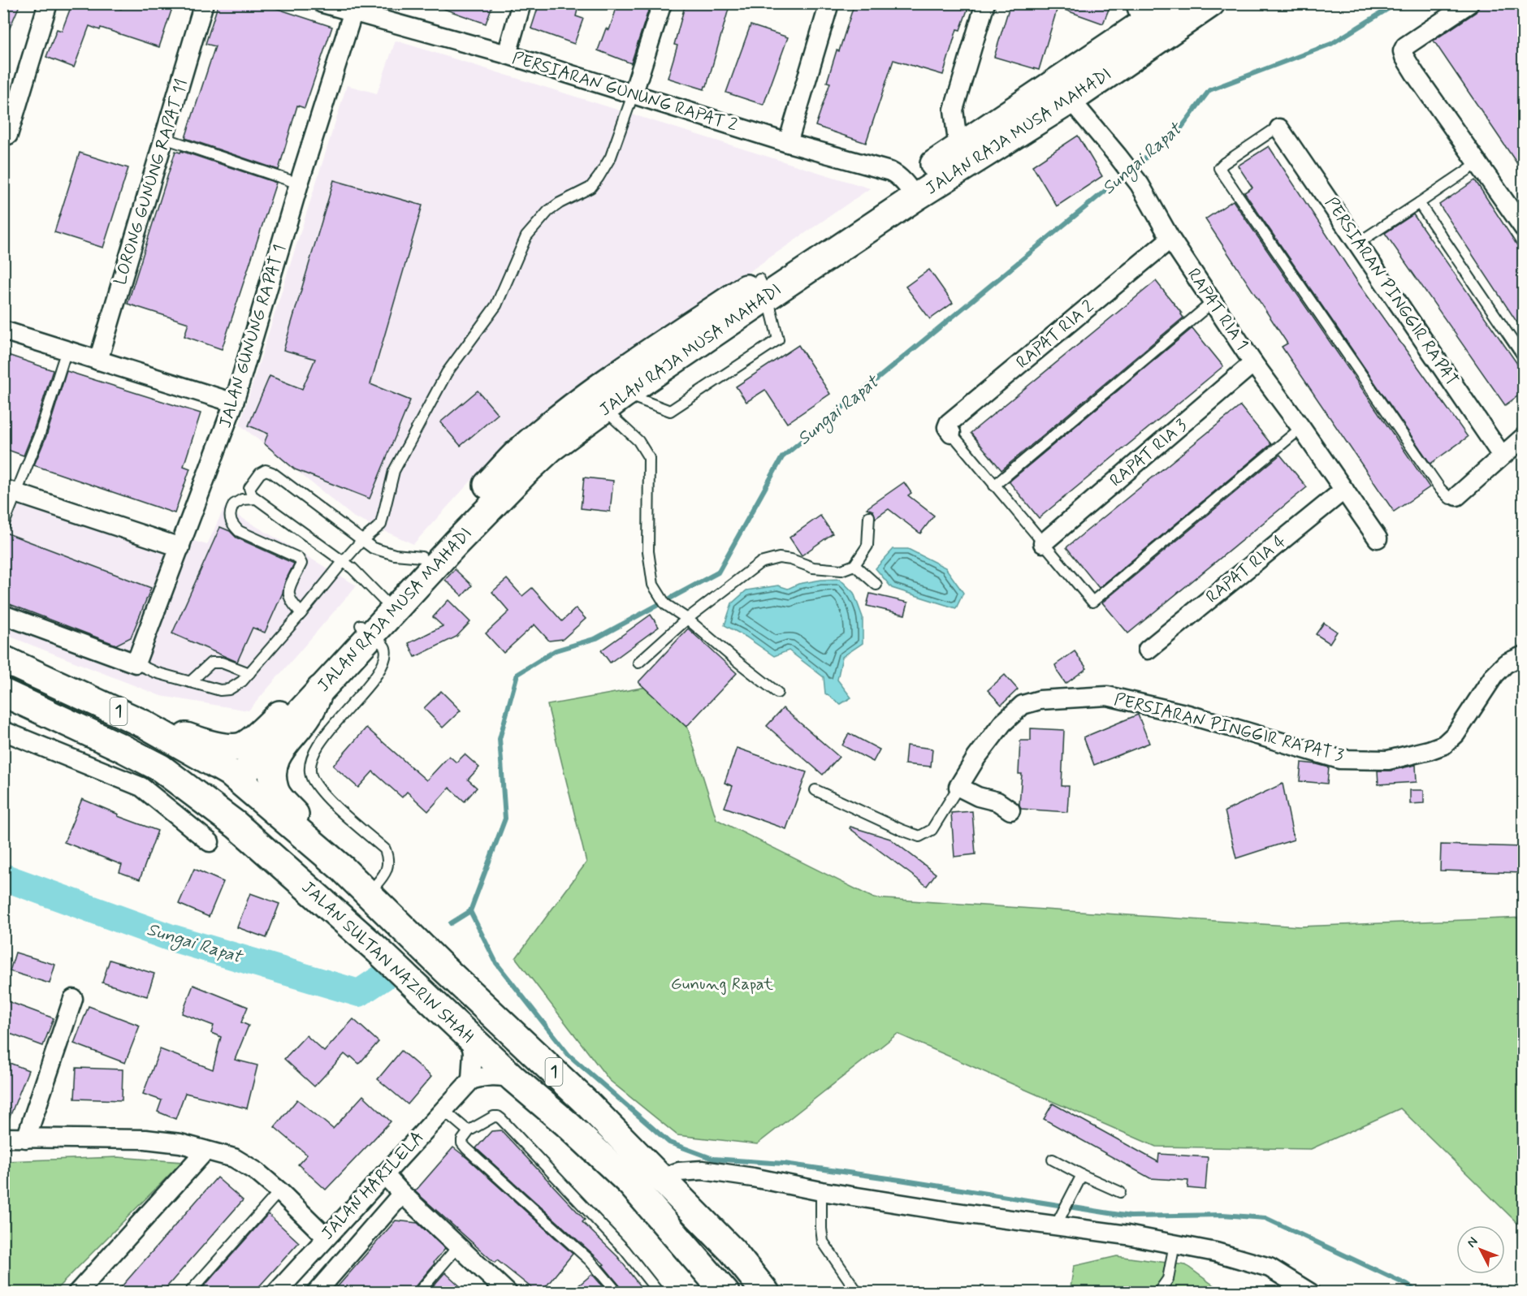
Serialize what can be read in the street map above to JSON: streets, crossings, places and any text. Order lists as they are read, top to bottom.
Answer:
{
  "streets": {
    "main road": ["JALAN RAJA MUSA MAHADI", "1", "JALAN SULTAN NAZRIN SHAH"],
    "street": [
      "PERSIARAN GUNUNG RAPAT 2",
      "LORONG GUNUNG RAPAT 11",
      "PERSIARAN PINGGIR RAPAT",
      "RAPAT RIA 1",
      "RAPAT RIA 2",
      "JALAN GUNUNG RAPAT 1",
      "RAPAT RIA 3",
      "RAPAT RIA 4",
      "PERSIARAN PINGGIR RAPAT 3",
      "JALAN HARILELA"
    ]
  },
  "crossings": [
    ["PERSIARAN GUNUNG RAPAT 2", "JALAN RAJA MUSA MAHADI"],
    ["PERSIARAN GUNUNG RAPAT 2", "JALAN GUNUNG RAPAT 1"],
    ["JALAN RAJA MUSA MAHADI", "RAPAT RIA 1"],
    ["JALAN RAJA MUSA MAHADI", "JALAN SULTAN NAZRIN SHAH"],
    ["RAPAT RIA 1", "RAPAT RIA 2"],
    ["RAPAT RIA 1", "RAPAT RIA 3"],
    ["RAPAT RIA 1", "RAPAT RIA 4"]
  ],
  "water": ["Sungai Rapat"],
  "parks": ["Gunung Rapat"],
  "north": "top left"
}
